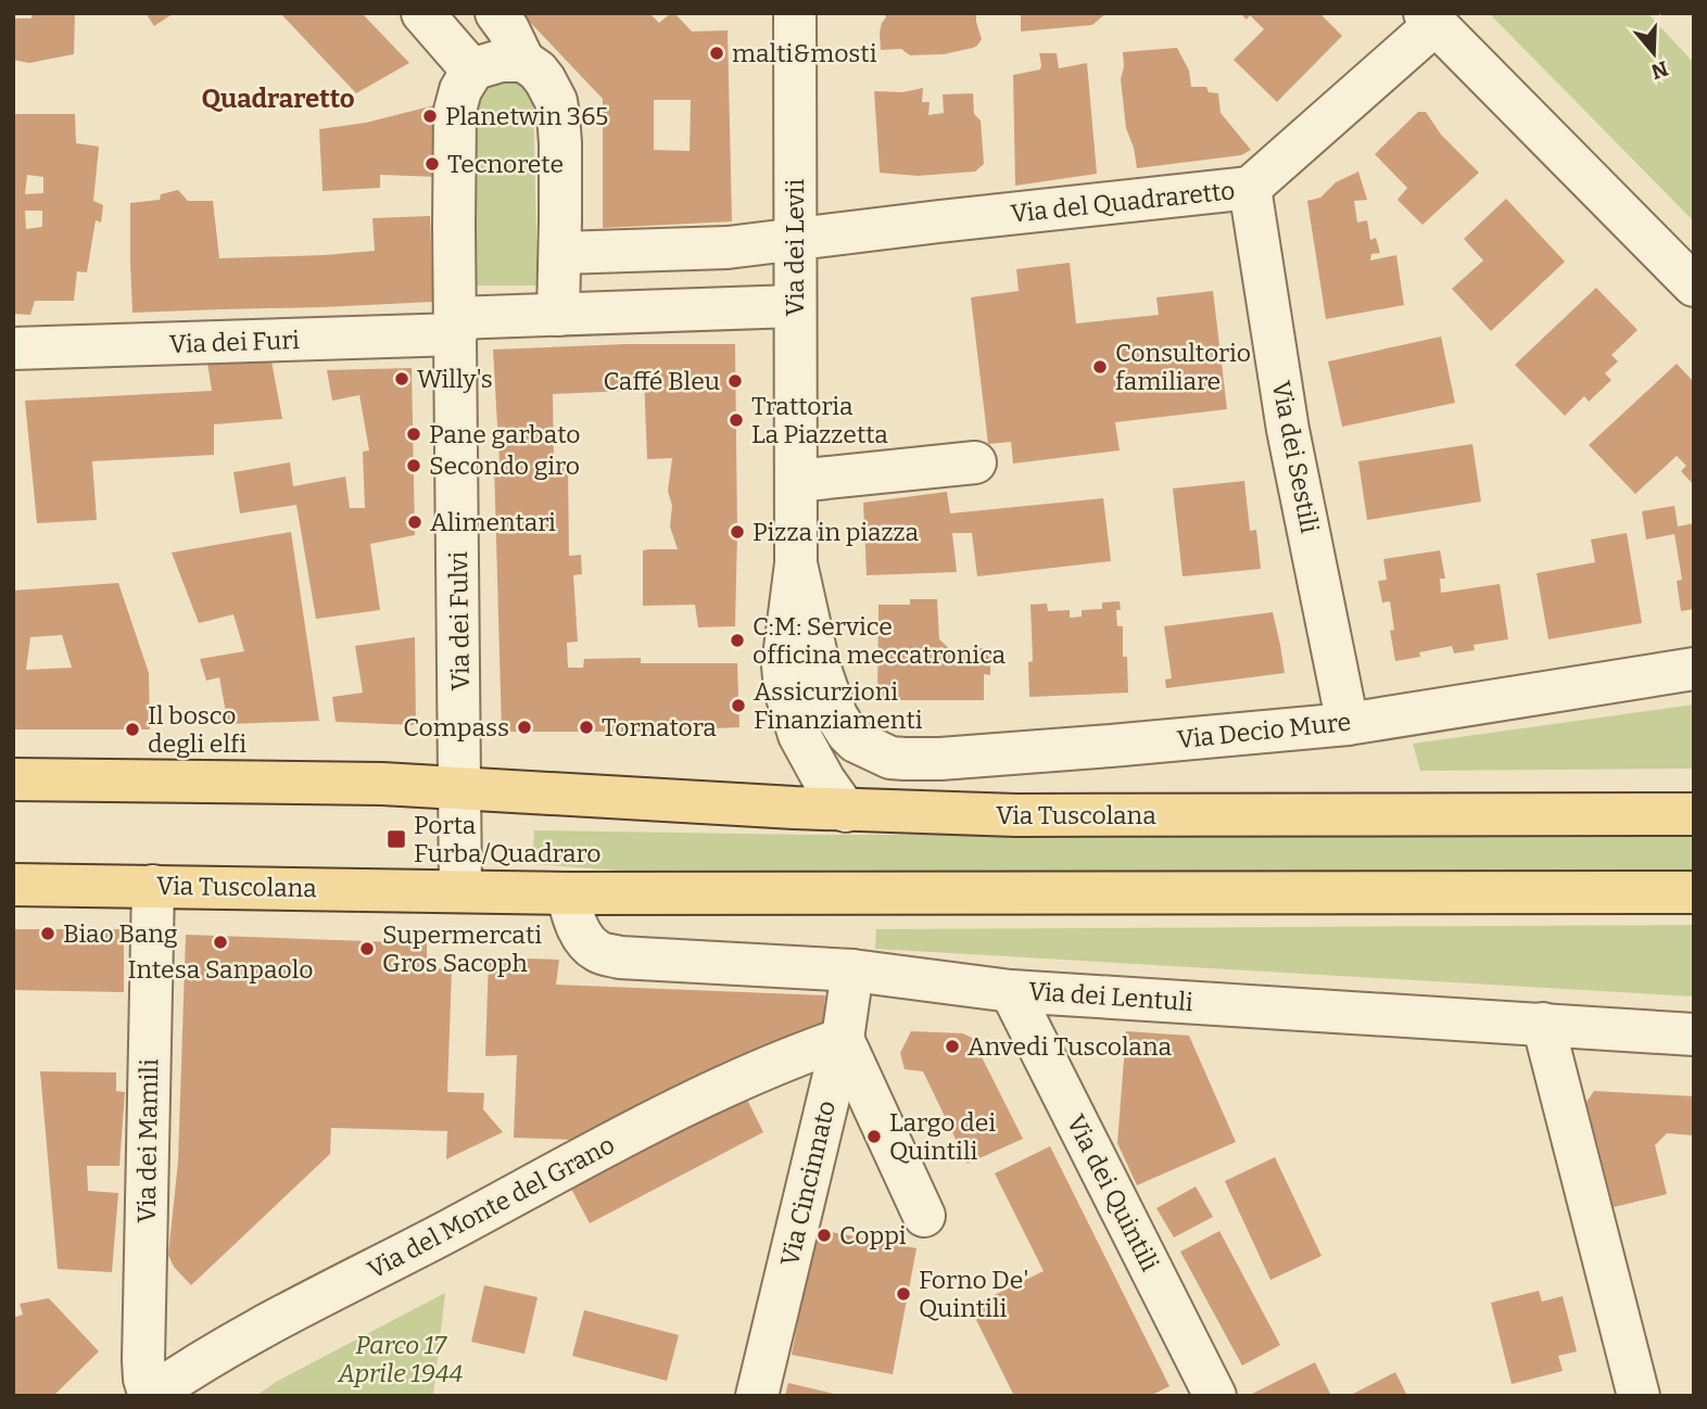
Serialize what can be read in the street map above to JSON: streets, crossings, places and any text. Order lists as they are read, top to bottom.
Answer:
{
  "streets": {
    "main road": ["Via Tuscolana"],
    "street": [
      "Via del Quadraretto",
      "Via dei Levii",
      "Via dei Furi",
      "Via dei Sestili",
      "Via dei Fulvi",
      "Via Decio Mure",
      "Via dei Lentuli",
      "Via dei Mamili",
      "Via Cincinnato",
      "Via dei Quintili",
      "Via del Monte del Grano"
    ]
  },
  "crossings": [
    ["Via del Quadraretto", "Via dei Levii"],
    ["Via del Quadraretto", "Via dei Sestili"],
    ["Via dei Levii", "Via dei Furi"],
    ["Via dei Levii", "Via Decio Mure"],
    ["Via dei Levii", "Via Tuscolana"],
    ["Via dei Furi", "Via dei Fulvi"],
    ["Via dei Sestili", "Via Decio Mure"],
    ["Via dei Fulvi", "Via Tuscolana"],
    ["Via Tuscolana", "Via dei Lentuli"],
    ["Via Tuscolana", "Via dei Mamili"],
    ["Via dei Lentuli", "Via Cincinnato"],
    ["Via dei Lentuli", "Via dei Quintili"],
    ["Via dei Mamili", "Via del Monte del Grano"],
    ["Via Cincinnato", "Via del Monte del Grano"]
  ],
  "districts": ["Quadraretto"],
  "parks": ["Parco 17 Aprile 1944"],
  "places": {
    "other": [
      "malti&mosti",
      "Planetwin 365",
      "Tecnorete",
      "Consultorio familiare",
      "Willy's",
      "Caffé Bleu",
      "Trattoria La Piazzetta",
      "Pane garbato",
      "Secondo giro",
      "Alimentari",
      "Pizza in piazza",
      "C:M: Service officina meccatronica",
      "Assicurzioni Finanziamenti",
      "Compass",
      "Tornatora",
      "Il bosco degli elfi",
      "Biao Bang",
      "Intesa Sanpaolo",
      "Supermercati Gros Sacoph",
      "Anvedi Tuscolana",
      "Largo dei Quintili",
      "Coppi",
      "Forno De' Quintili"
    ],
    "transit": ["Porta Furba/Quadraro"]
  },
  "north": "bottom"
}
